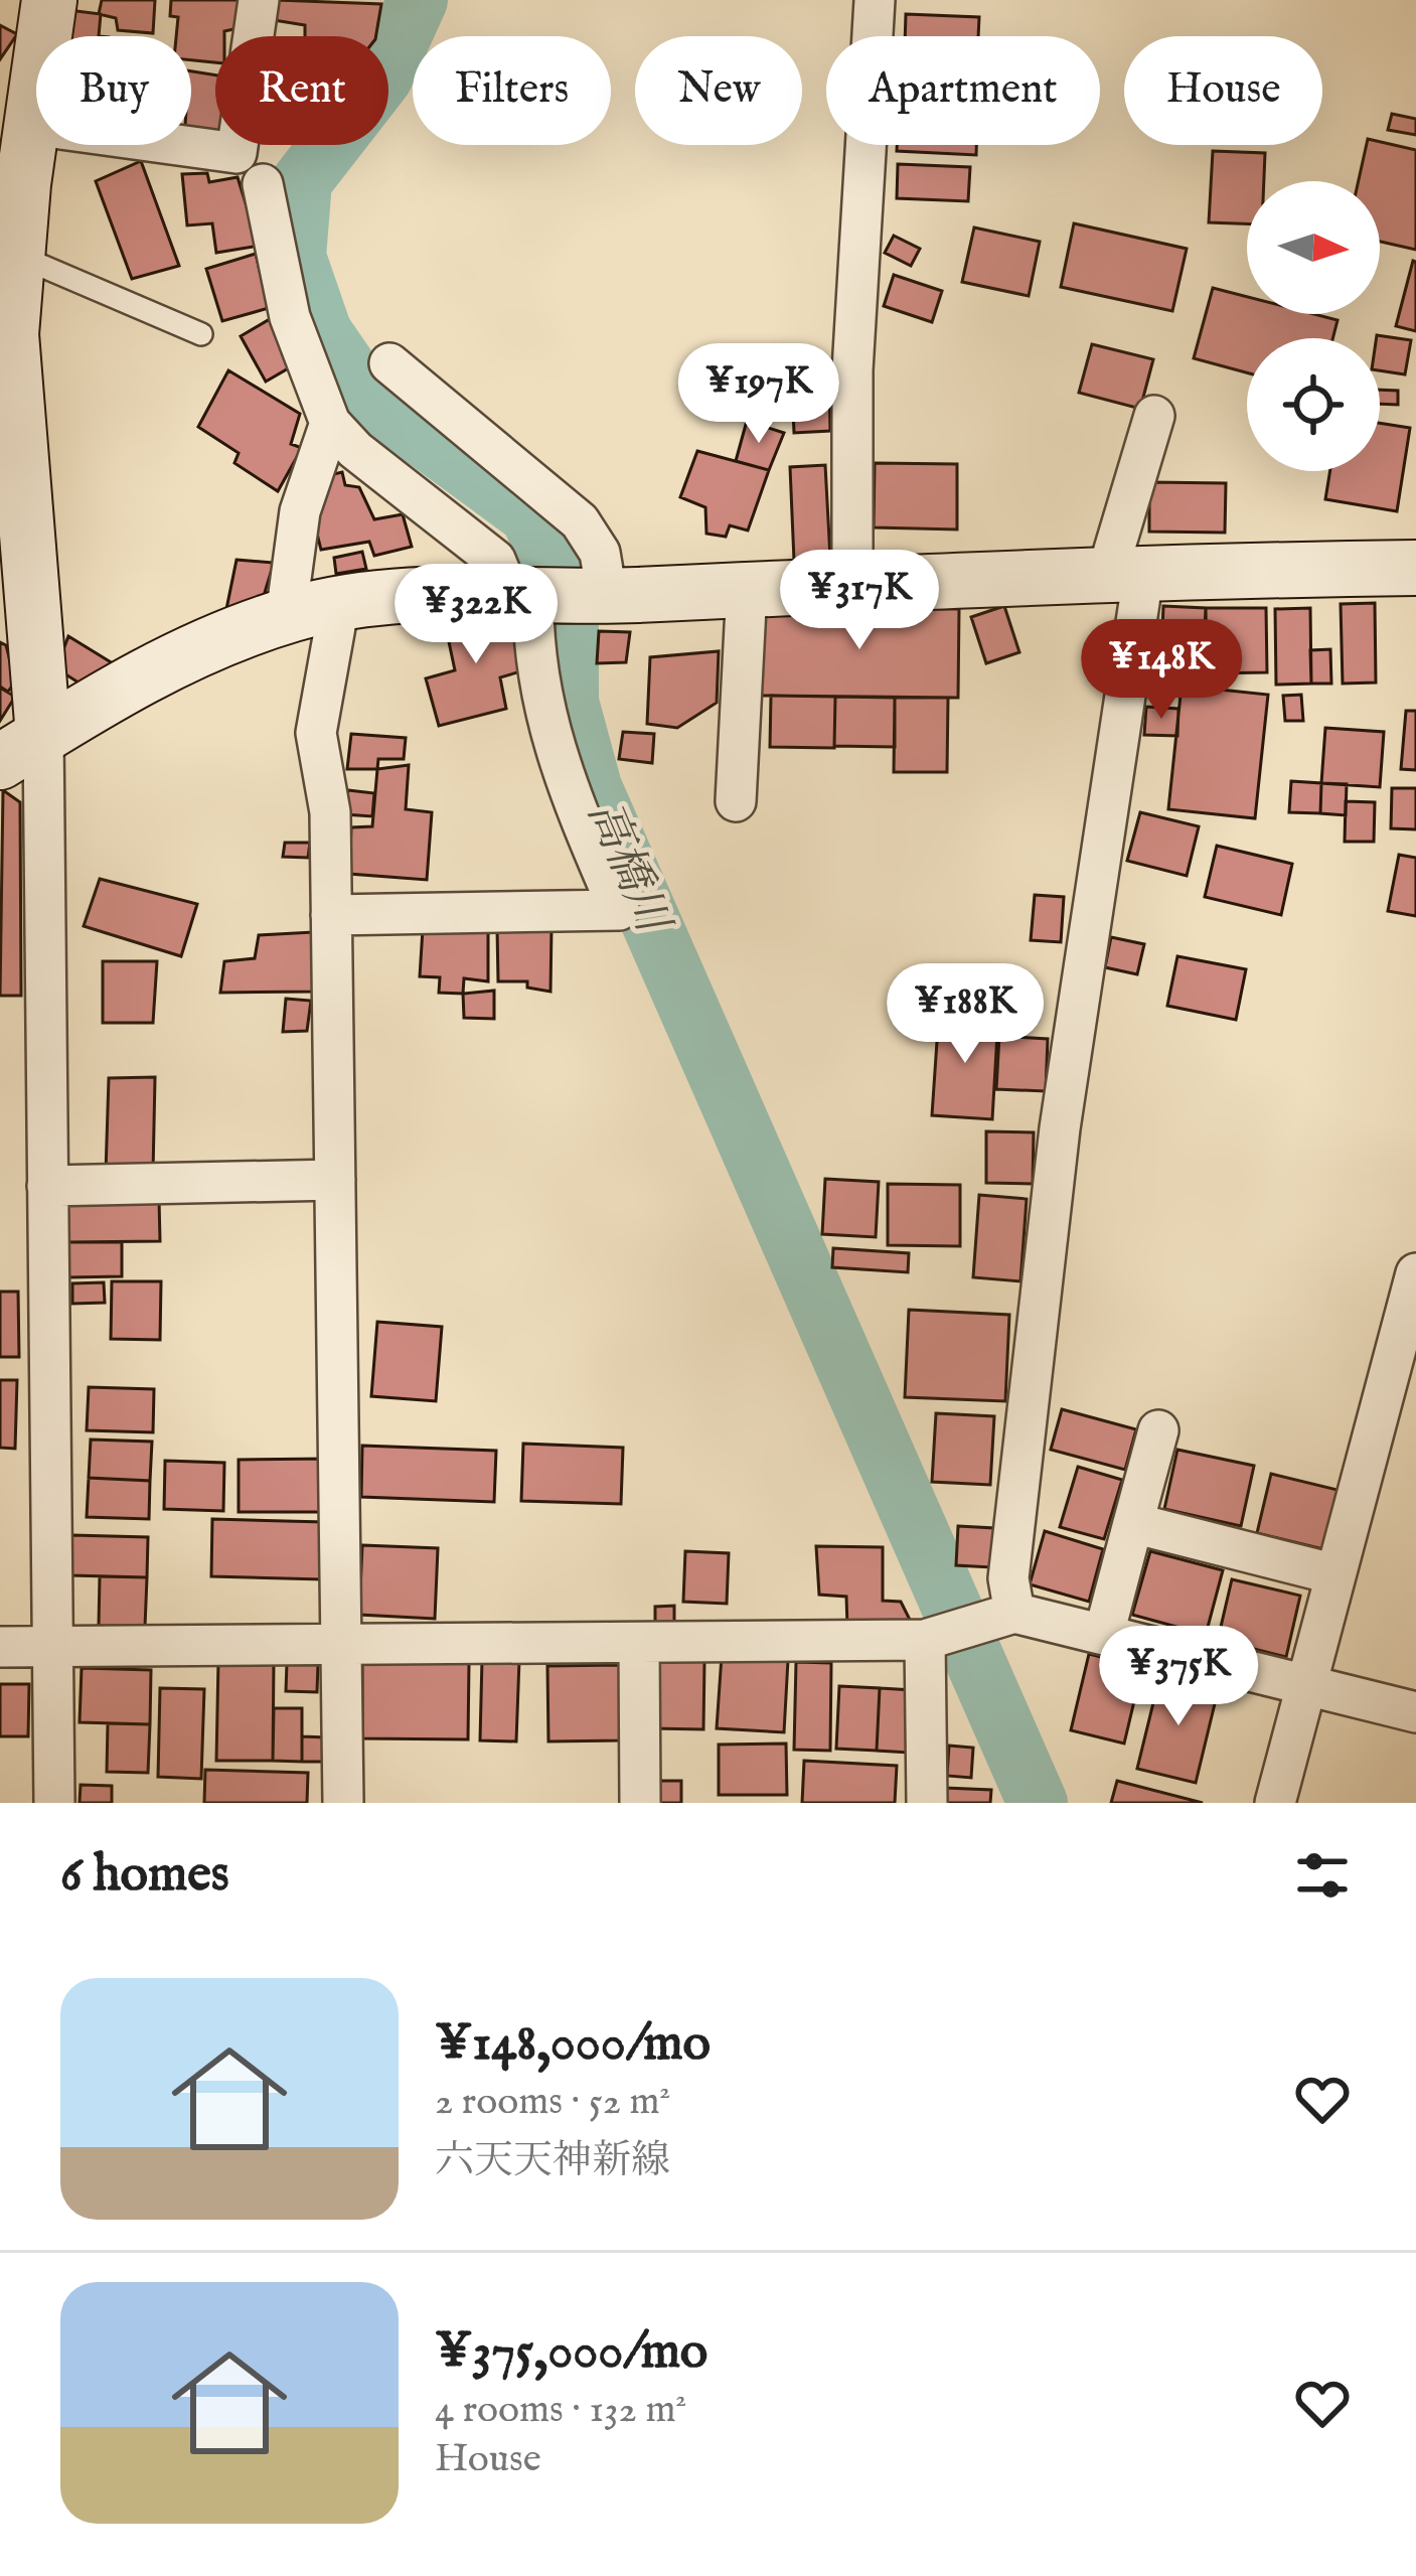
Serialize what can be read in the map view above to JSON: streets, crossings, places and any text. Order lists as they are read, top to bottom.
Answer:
{
  "water": ["高橋川"],
  "north": "right",
  "page": {
    "chip": [
      "Buy",
      "Rent",
      "Filters",
      "New",
      "Apartment",
      "House"
    ],
    "price": [
      "¥197K",
      "¥317K",
      "¥322K",
      "¥148K",
      "¥188K",
      "¥375K"
    ],
    "heading": "6 homes",
    "list": [
      {
        "name": "¥148,000/mo",
        "note": "2 rooms · 52 m² · 六天天神新線"
      },
      {
        "name": "¥375,000/mo",
        "note": "4 rooms · 132 m² · House"
      }
    ]
  }
}
